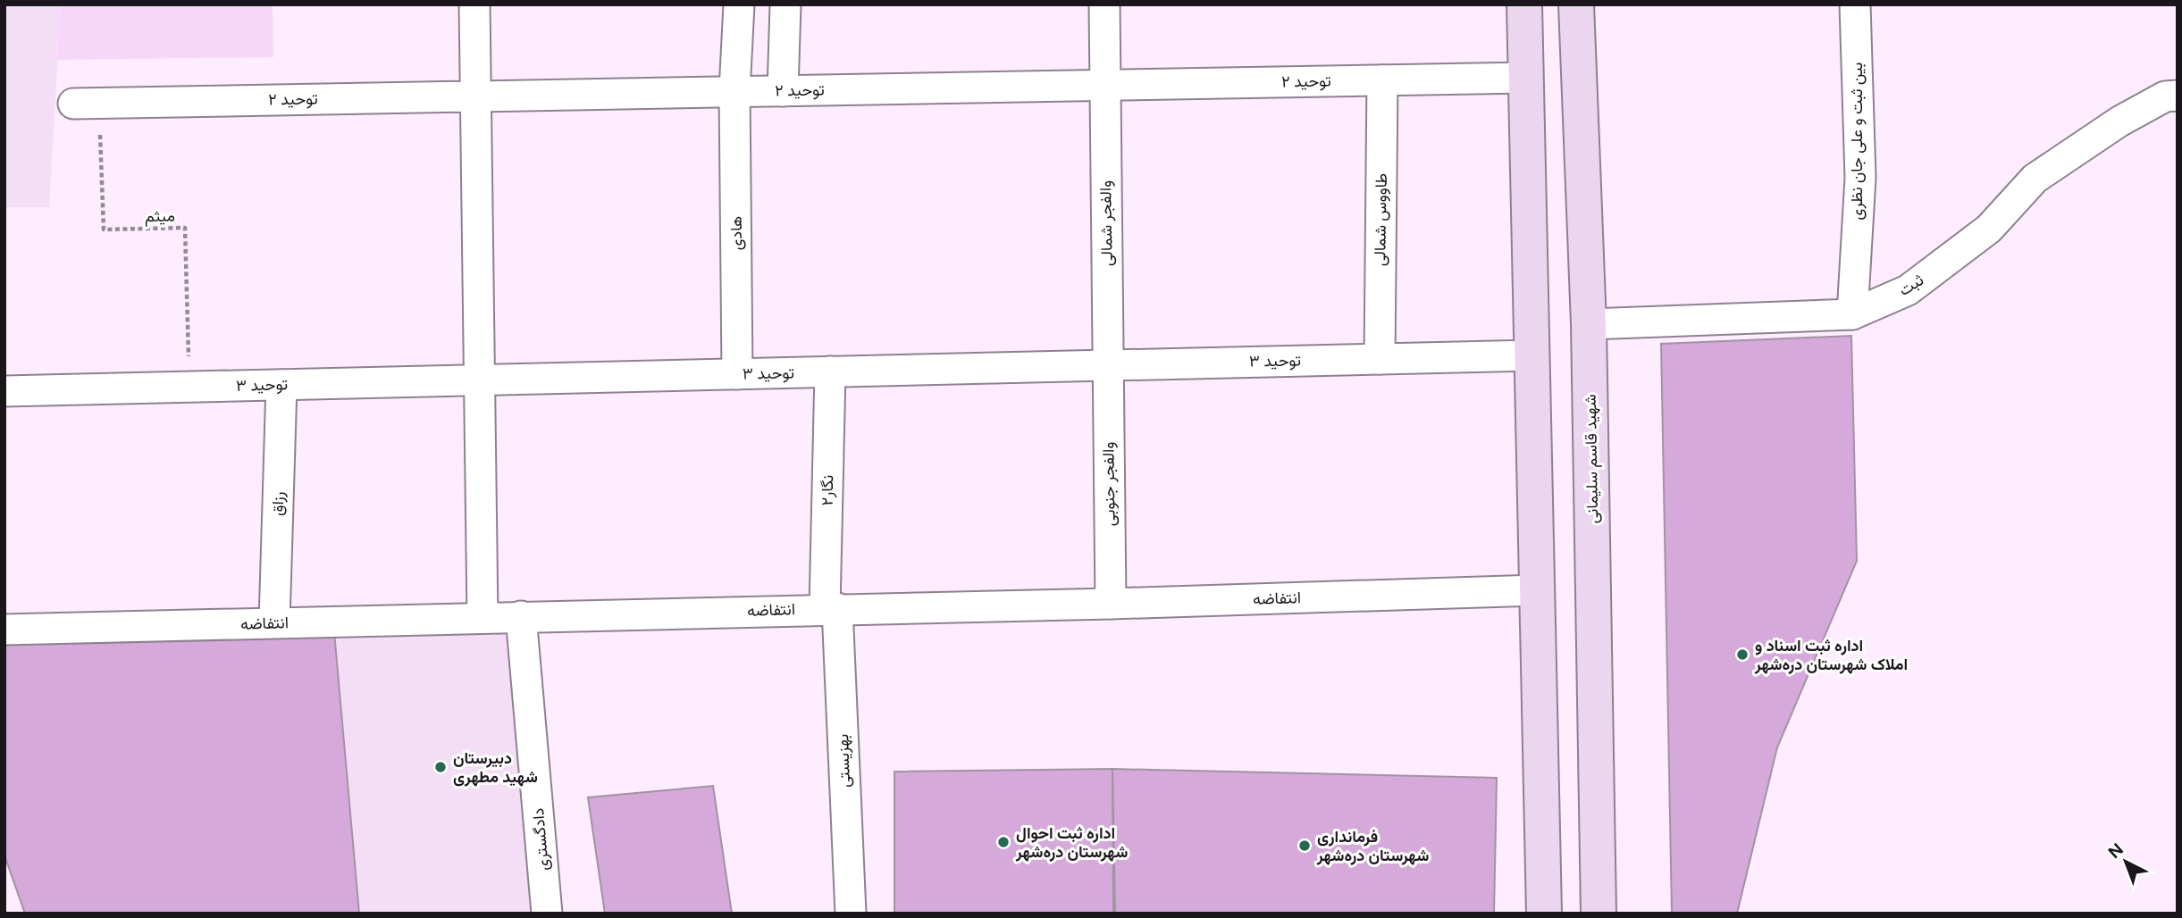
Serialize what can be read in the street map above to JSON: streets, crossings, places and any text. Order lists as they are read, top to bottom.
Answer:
{
  "streets": {
    "main road": ["شهید قاسم سلیمانی"],
    "street": [
      "توحید ۲",
      "بین ثبت و علی جان نظری",
      "طاووس شمالی",
      "والفجر شمالی",
      "هادی",
      "ثبت",
      "توحید ۳",
      "والفجر جنوبی",
      "نگار۲",
      "رزاق",
      "انتفاضه",
      "بهزیستی",
      "دادگستری"
    ],
    "path": ["میثم"]
  },
  "crossings": [
    ["توحید ۲", "میثم"],
    ["توحید ۲", "طاووس شمالی"],
    ["توحید ۲", "والفجر شمالی"],
    ["توحید ۲", "هادی"],
    ["بین ثبت و علی جان نظری", "ثبت"],
    ["میثم", "توحید ۳"],
    ["طاووس شمالی", "توحید ۳"],
    ["والفجر شمالی", "توحید ۳"],
    ["والفجر شمالی", "والفجر جنوبی"],
    ["هادی", "توحید ۳"],
    ["ثبت", "شهید قاسم سلیمانی"],
    ["توحید ۳", "والفجر جنوبی"],
    ["توحید ۳", "نگار۲"],
    ["توحید ۳", "رزاق"],
    ["والفجر جنوبی", "انتفاضه"],
    ["نگار۲", "انتفاضه"],
    ["نگار۲", "بهزیستی"],
    ["رزاق", "انتفاضه"],
    ["انتفاضه", "بهزیستی"],
    ["انتفاضه", "دادگستری"]
  ],
  "places": [
    "اداره ثبت اسناد و املاک شهرستان دره‌شهر",
    "دبیرستان شهید مطهری",
    "اداره ثبت احوال شهرستان دره‌شهر",
    "فرمانداری شهرستان دره‌شهر"
  ],
  "north": "top left"
}
